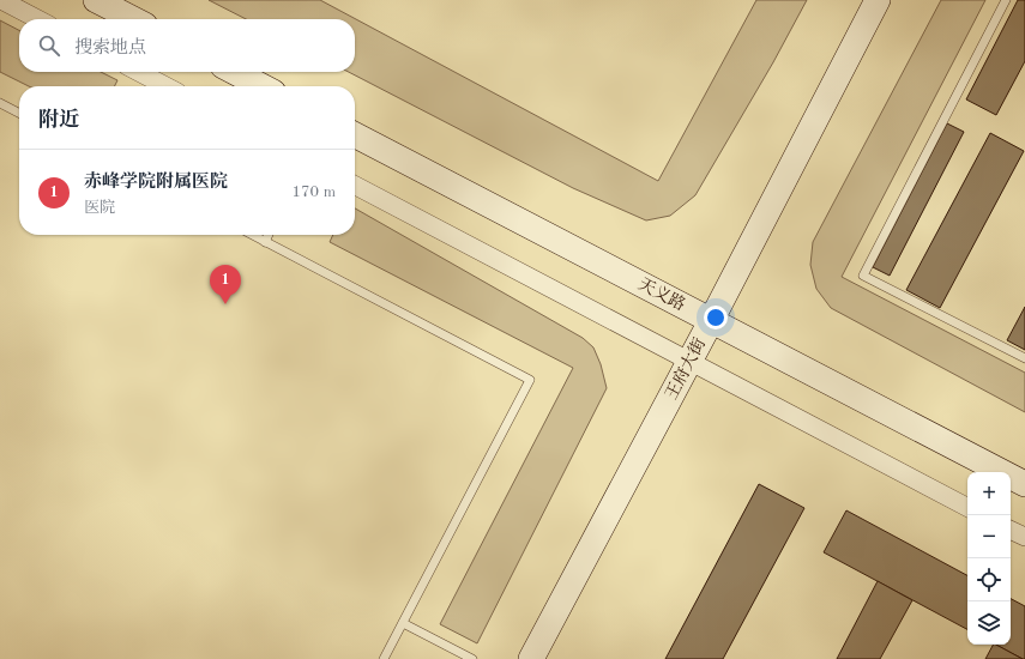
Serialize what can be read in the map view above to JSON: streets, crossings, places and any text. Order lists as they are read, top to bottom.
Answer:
{
  "streets": {
    "main road": ["天义路", "王府大街"]
  },
  "crossings": [
    ["天义路", "王府大街"]
  ],
  "page": {
    "search": "搜索地点",
    "heading": "附近",
    "list": [
      {
        "mark": "1",
        "name": "赤峰学院附属医院",
        "note": "医院",
        "value": "170 m"
      }
    ],
    "pins": "1",
    "map_buttons": ["+", "−"]
  }
}
